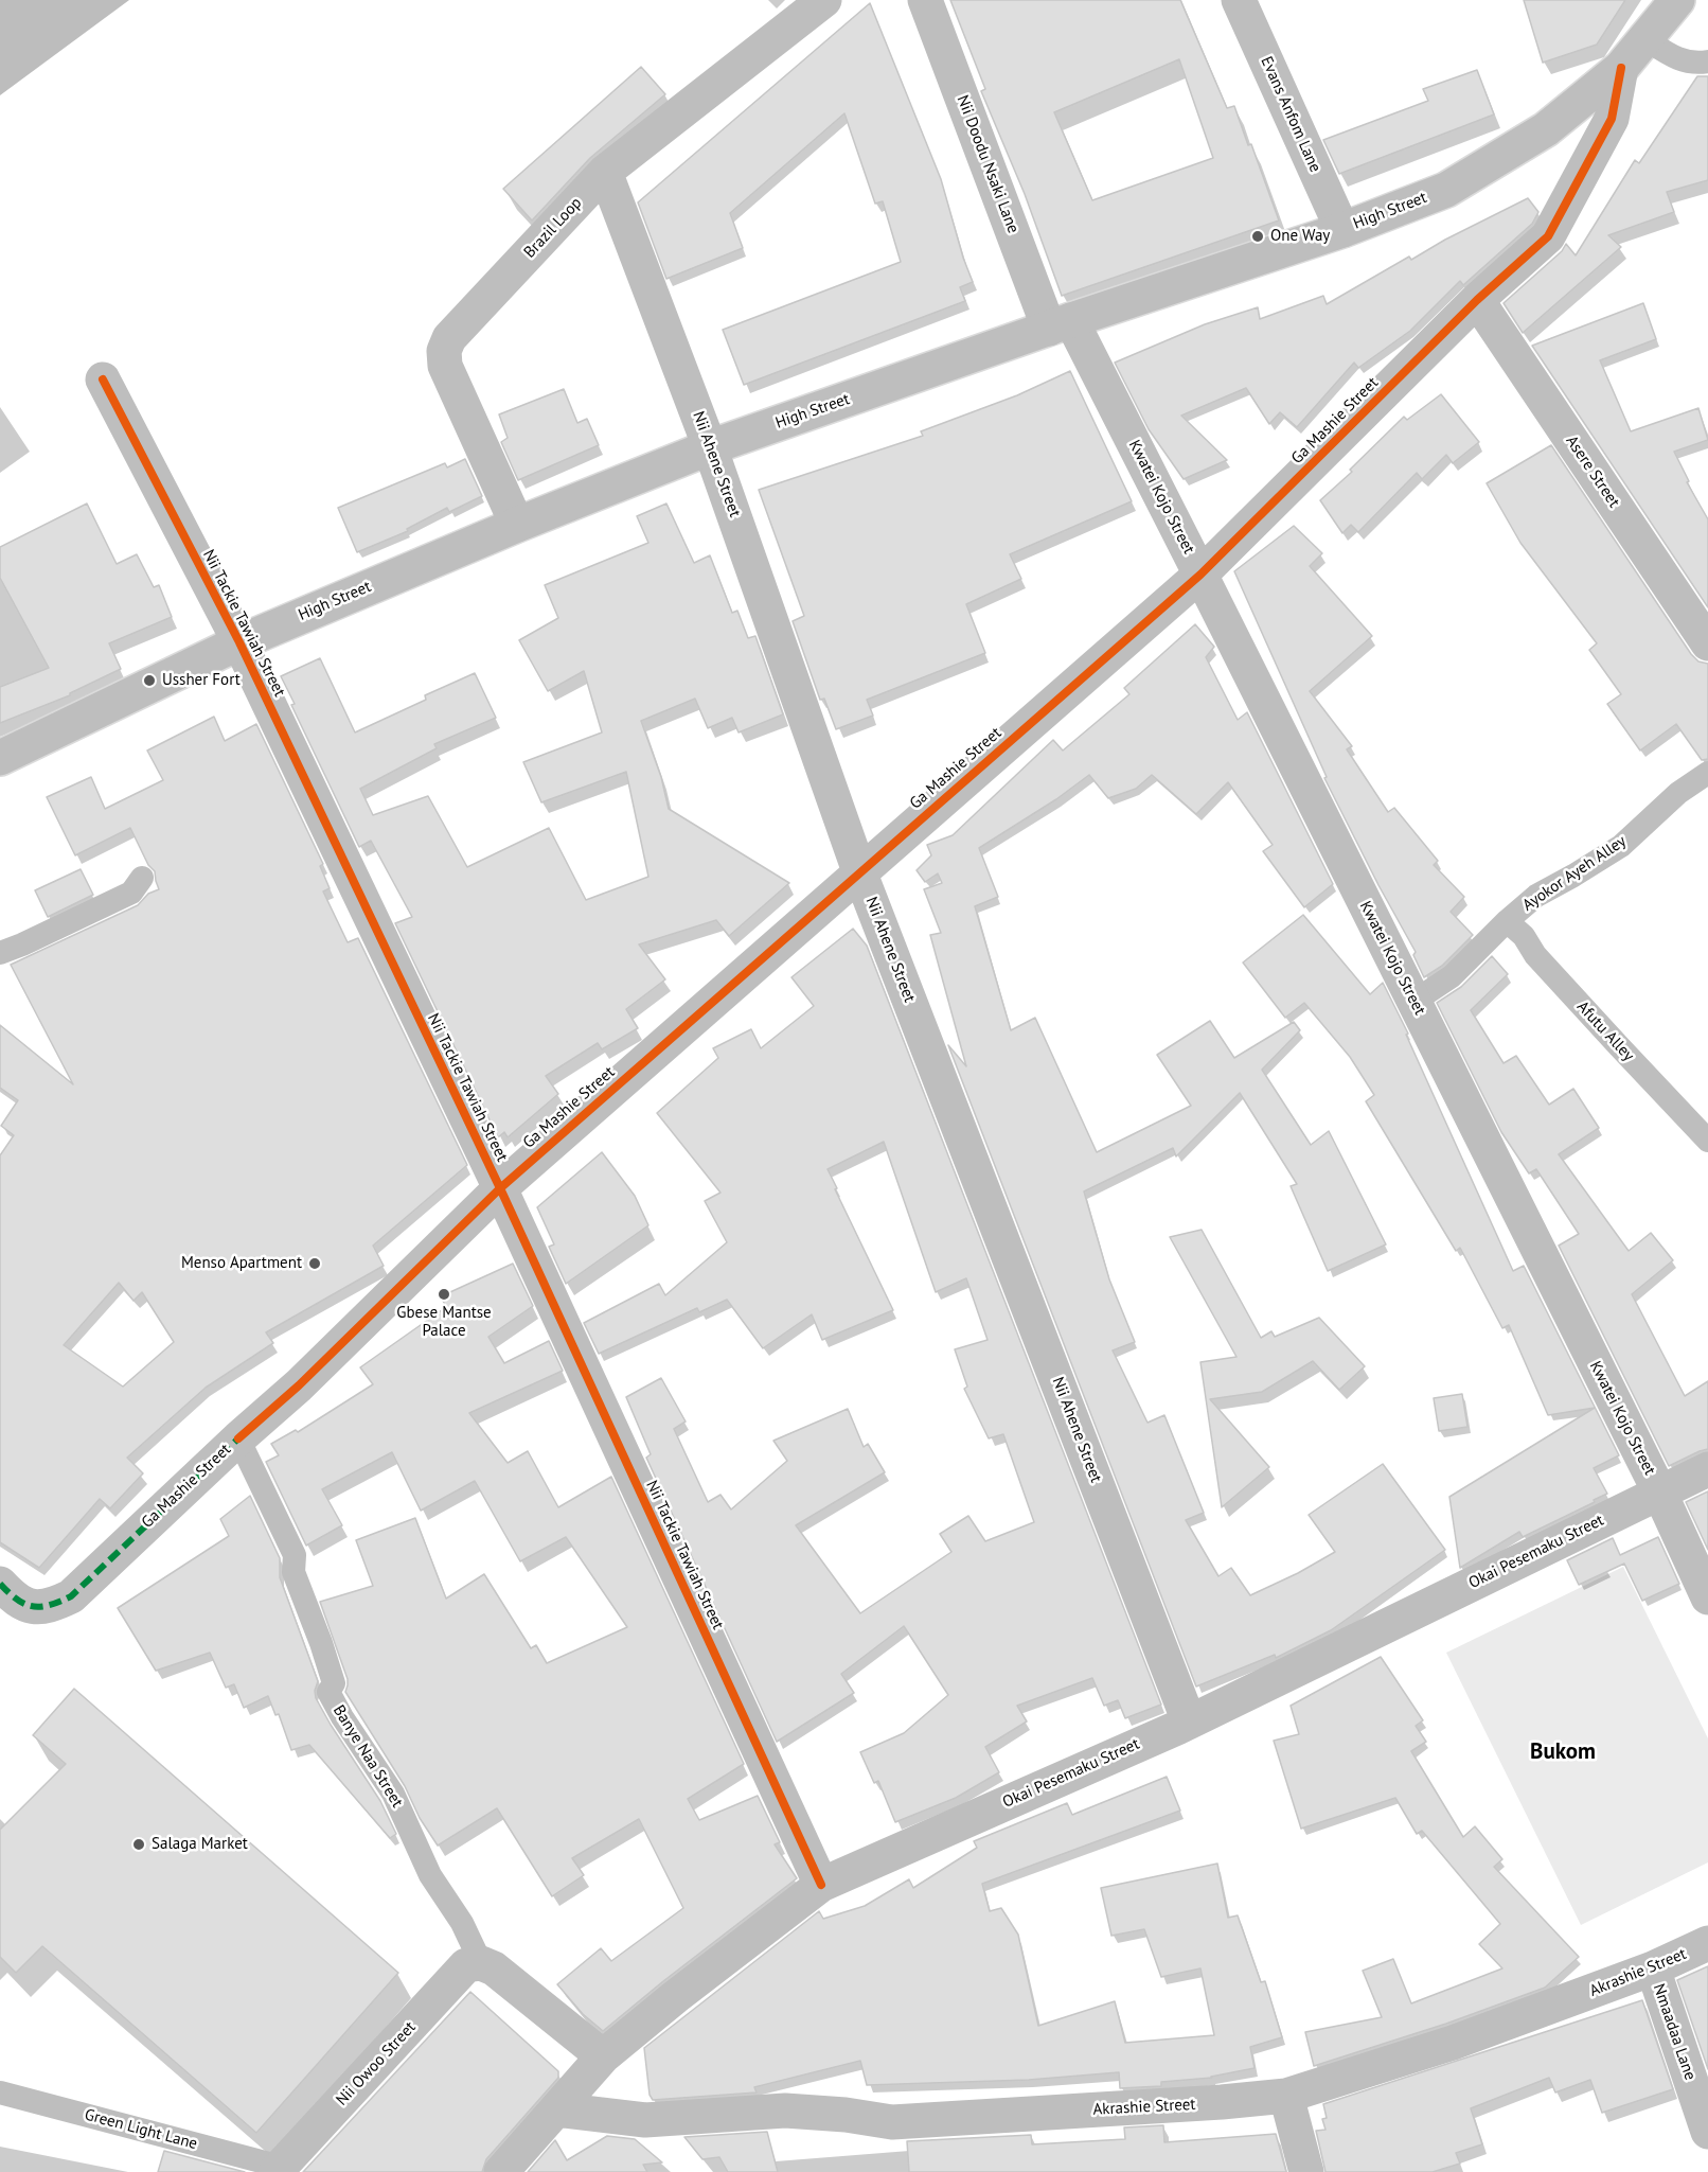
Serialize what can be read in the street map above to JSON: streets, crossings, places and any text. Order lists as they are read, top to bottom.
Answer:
{
  "streets": {
    "street": [
      "Evans Anfom Lane",
      "Nii Doodu Nsaki Lane",
      "High Street",
      "Brazil Loop",
      "Ga Mashie Street",
      "Nii Ahene Street",
      "Asere Street",
      "Kwatei Kojo Street",
      "Nii Tackie Tawiah Street",
      "Okai Pesemaku Street",
      "Akrashie Street",
      "Nmaadaa Lane",
      "Nii Owoo Street"
    ],
    "lane": [
      "Ayokor Ayeh Alley",
      "Afutu Alley",
      "Banye Naa Street",
      "Green Light Lane"
    ]
  },
  "crossings": [
    ["Evans Anfom Lane", "High Street"],
    ["Nii Doodu Nsaki Lane", "High Street"],
    ["Nii Doodu Nsaki Lane", "Kwatei Kojo Street"],
    ["High Street", "Brazil Loop"],
    ["High Street", "Ga Mashie Street"],
    ["High Street", "Nii Ahene Street"],
    ["High Street", "Kwatei Kojo Street"],
    ["High Street", "Nii Tackie Tawiah Street"],
    ["Brazil Loop", "Nii Ahene Street"],
    ["Ga Mashie Street", "Nii Ahene Street"],
    ["Ga Mashie Street", "Asere Street"],
    ["Ga Mashie Street", "Kwatei Kojo Street"],
    ["Ga Mashie Street", "Nii Tackie Tawiah Street"],
    ["Ga Mashie Street", "Banye Naa Street"],
    ["Nii Ahene Street", "Okai Pesemaku Street"],
    ["Kwatei Kojo Street", "Ayokor Ayeh Alley"],
    ["Kwatei Kojo Street", "Okai Pesemaku Street"],
    ["Nii Tackie Tawiah Street", "Okai Pesemaku Street"],
    ["Ayokor Ayeh Alley", "Afutu Alley"],
    ["Okai Pesemaku Street", "Akrashie Street"],
    ["Banye Naa Street", "Nii Owoo Street"],
    ["Akrashie Street", "Nmaadaa Lane"],
    ["Nii Owoo Street", "Green Light Lane"]
  ],
  "districts": ["Bukom"],
  "places": [
    "One Way",
    "Ussher Fort",
    "Menso Apartment",
    "Gbese Mantse Palace",
    "Salaga Market"
  ]
}
